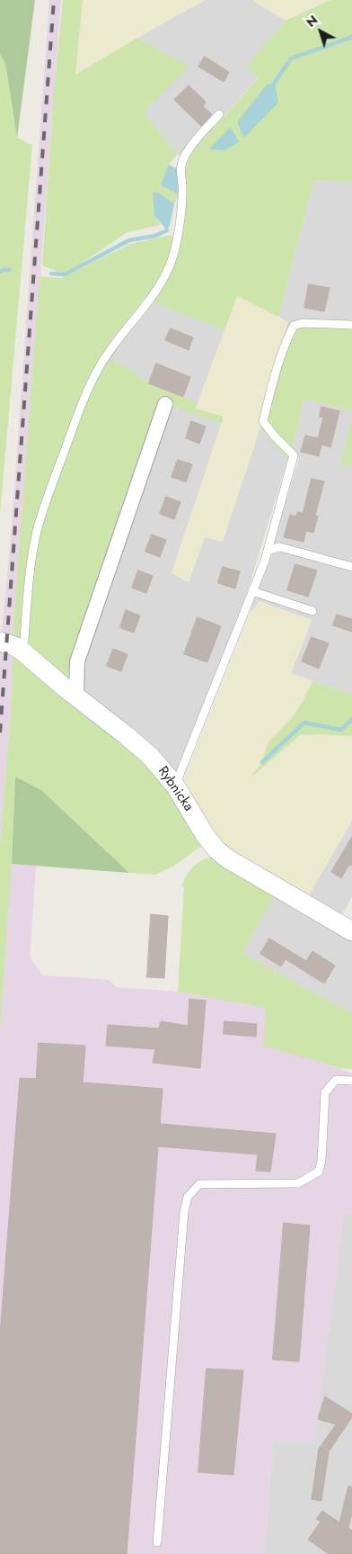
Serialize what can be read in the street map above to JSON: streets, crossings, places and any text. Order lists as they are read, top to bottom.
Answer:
{
  "streets": {
    "street": ["Rybnicka"]
  },
  "north": "top left"
}
